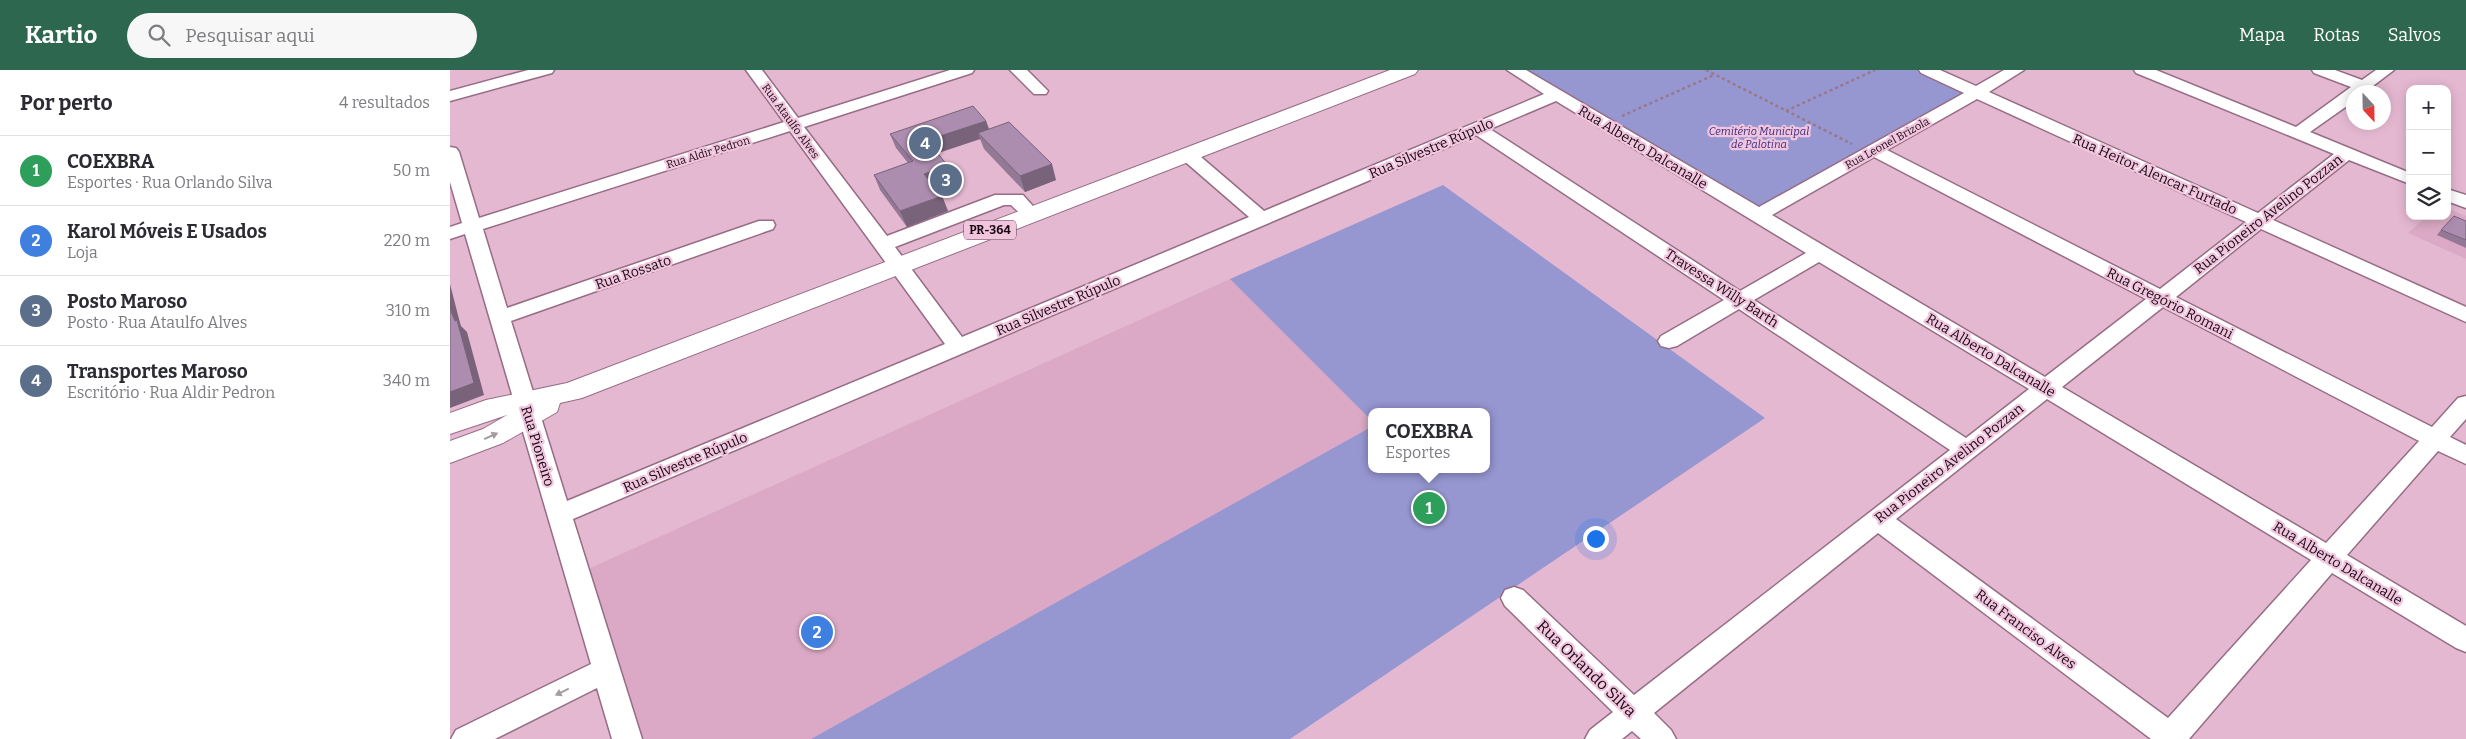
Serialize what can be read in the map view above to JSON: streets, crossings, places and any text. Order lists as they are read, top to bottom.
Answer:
{
  "streets": {
    "main road": ["PR-364"],
    "street": [
      "Rua Ataulfo Alves",
      "Rua Leonel Brizola",
      "Rua Alberto Dalcanalle",
      "Rua Silvestre Rúpulo",
      "Rua Aldir Pedron",
      "Rua Heitor Alencar Furtado",
      "Rua Pioneiro Avelino Pozzan",
      "Rua Rossato",
      "Travessa Willy Barth",
      "Rua Gregório Romani",
      "Rua Pioneiro",
      "Rua Franciso Alves",
      "Rua Orlando Silva"
    ]
  },
  "crossings": [
    ["Rua Ataulfo Alves", "Rua Aldir Pedron"],
    ["Rua Ataulfo Alves", "PR-364"],
    ["Rua Leonel Brizola", "Rua Alberto Dalcanalle"],
    ["Rua Leonel Brizola", "Rua Heitor Alencar Furtado"],
    ["Rua Leonel Brizola", "Rua Gregório Romani"],
    ["Rua Alberto Dalcanalle", "Rua Silvestre Rúpulo"],
    ["Rua Alberto Dalcanalle", "Rua Pioneiro Avelino Pozzan"],
    ["Rua Silvestre Rúpulo", "Travessa Willy Barth"],
    ["Rua Silvestre Rúpulo", "Rua Pioneiro"],
    ["Rua Aldir Pedron", "Rua Pioneiro"],
    ["Rua Heitor Alencar Furtado", "Rua Pioneiro Avelino Pozzan"],
    ["Rua Pioneiro Avelino Pozzan", "Travessa Willy Barth"],
    ["Rua Pioneiro Avelino Pozzan", "Rua Gregório Romani"],
    ["Rua Pioneiro Avelino Pozzan", "Rua Franciso Alves"],
    ["Rua Pioneiro Avelino Pozzan", "Rua Orlando Silva"],
    ["PR-364", "Rua Pioneiro"],
    ["Rua Rossato", "Rua Pioneiro"]
  ],
  "parks": ["Cemitério Municipal de Palotina"],
  "north": "bottom",
  "page": {
    "header": "Kartio",
    "search": "Pesquisar aqui",
    "nav": ["Mapa", "Rotas", "Salvos"],
    "heading": ["Por perto", "4 resultados"],
    "map_buttons": ["+", "−"],
    "pins": [
      "4",
      "3",
      "1",
      "2"
    ],
    "list": [
      {
        "mark": "1",
        "name": "COEXBRA",
        "note": "Esportes · Rua Orlando Silva",
        "value": "50 m"
      },
      {
        "mark": "2",
        "name": "Karol Móveis E Usados",
        "note": "Loja",
        "value": "220 m"
      },
      {
        "mark": "3",
        "name": "Posto Maroso",
        "note": "Posto · Rua Ataulfo Alves",
        "value": "310 m"
      },
      {
        "mark": "4",
        "name": "Transportes Maroso",
        "note": "Escritório · Rua Aldir Pedron",
        "value": "340 m"
      }
    ],
    "popup": ["COEXBRA", "Esportes"]
  }
}
